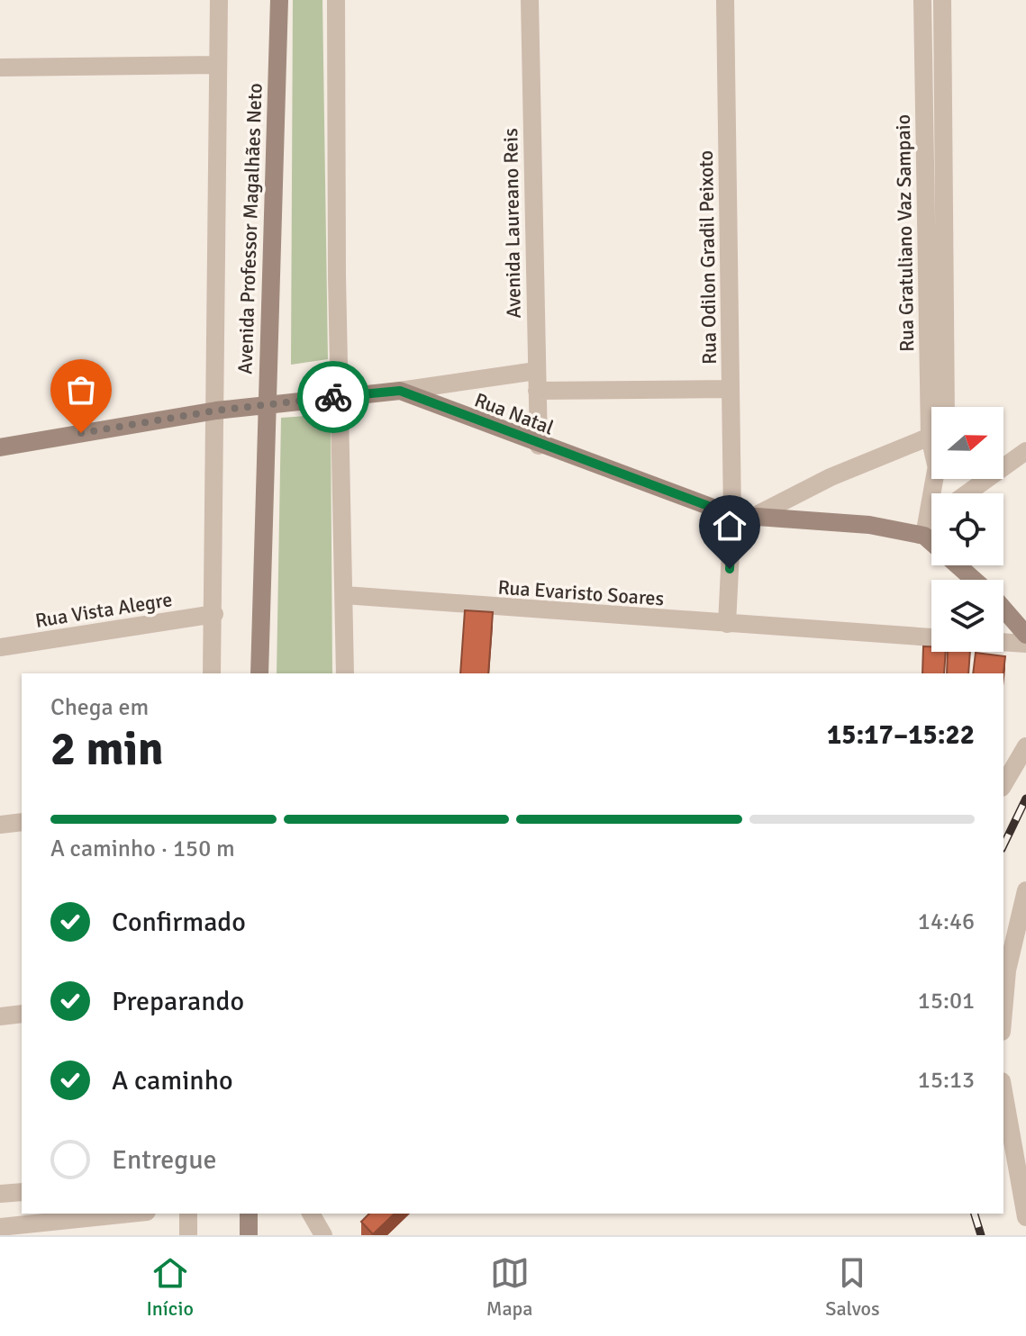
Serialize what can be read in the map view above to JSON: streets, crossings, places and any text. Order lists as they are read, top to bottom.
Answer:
{
  "streets": {
    "street": [
      "Avenida Laureano Reis",
      "Avenida Professor Magalhães Neto",
      "Rua Gratuliano Vaz Sampaio",
      "Rua Odilon Gradil Peixoto",
      "Rua Natal",
      "Rua Evaristo Soares",
      "Rua Vista Alegre"
    ]
  },
  "crossings": [
    ["Avenida Laureano Reis", "Rua Natal"],
    ["Avenida Professor Magalhães Neto", "Rua Natal"],
    ["Avenida Professor Magalhães Neto", "Rua Vista Alegre"],
    ["Rua Gratuliano Vaz Sampaio", "Rua Natal"],
    ["Rua Odilon Gradil Peixoto", "Rua Natal"],
    ["Rua Odilon Gradil Peixoto", "Rua Evaristo Soares"]
  ],
  "north": "right",
  "page": {
    "heading": ["2 min", "Chega em", "15:17–15:22"],
    "bar": "A caminho · 150 m",
    "list": [
      ["Confirmado", "14:46"],
      ["Preparando", "15:01"],
      ["A caminho", "15:13"],
      "Entregue"
    ],
    "tabs": ["Início", "Mapa", "Salvos"]
  }
}
